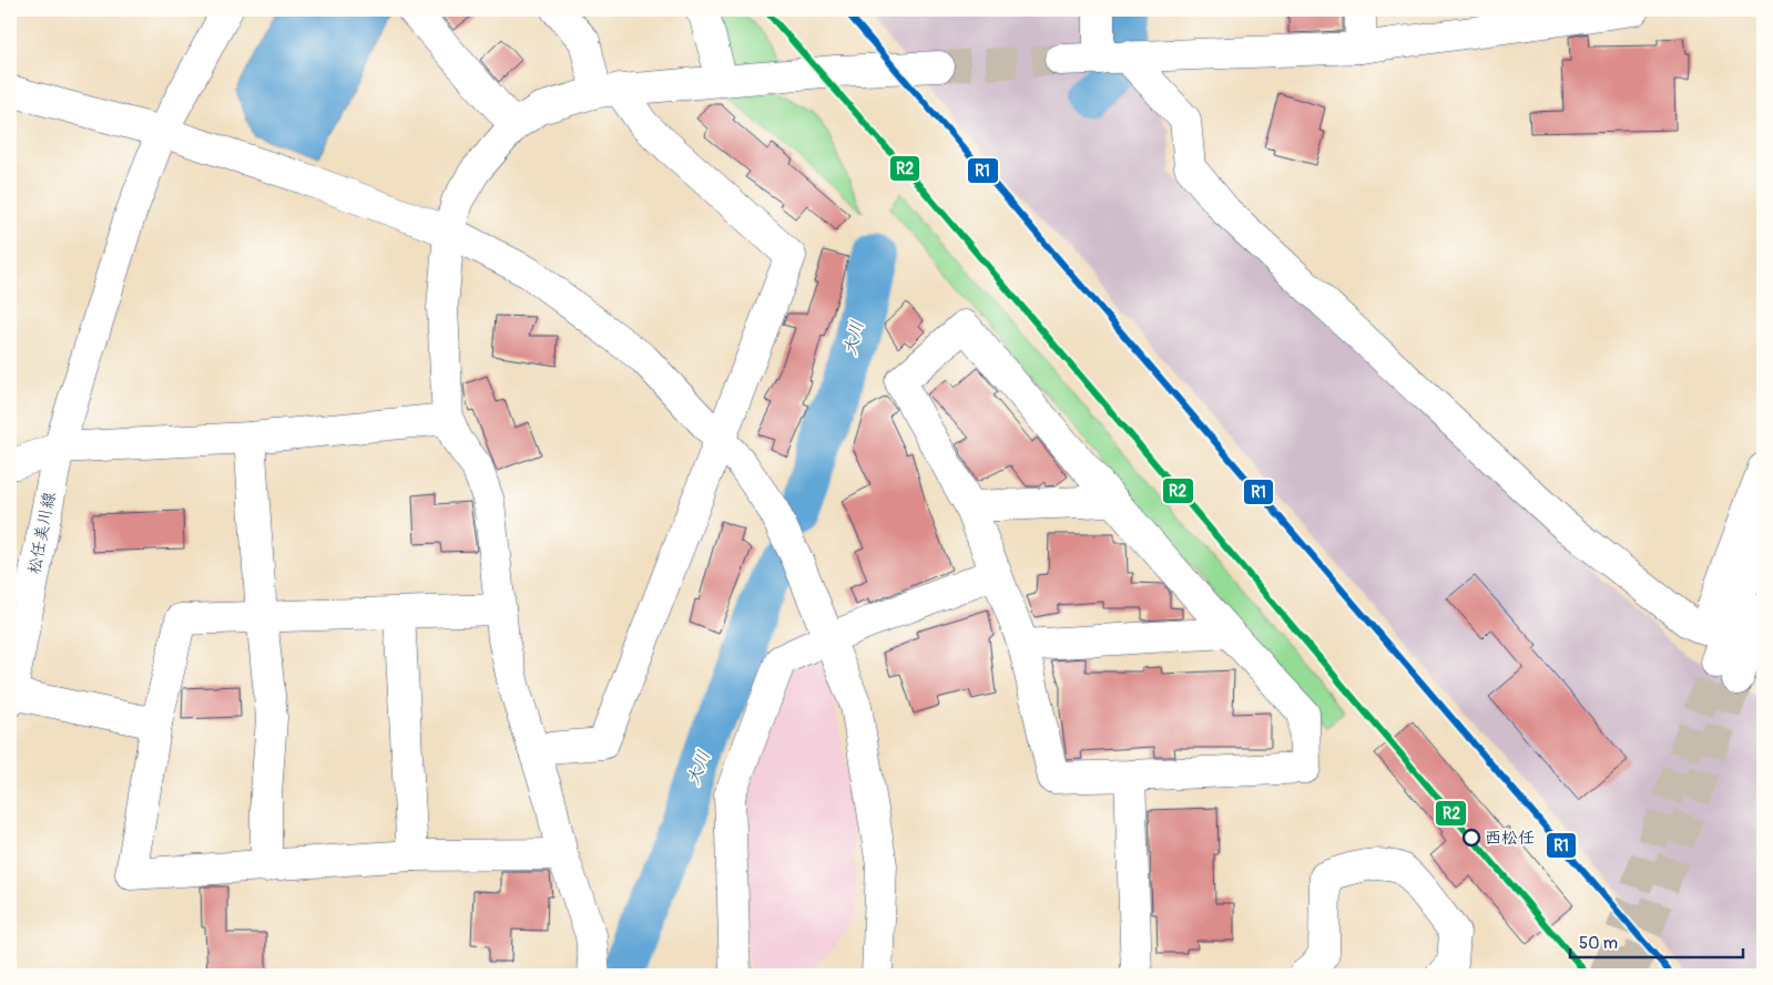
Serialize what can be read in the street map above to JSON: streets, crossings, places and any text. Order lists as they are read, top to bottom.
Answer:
{
  "streets": {
    "street": ["松任美川線"]
  },
  "water": ["大川"],
  "places": ["西松任"],
  "lines": ["transit line R1", "transit line R2"],
  "scale_bar": "50 m"
}
